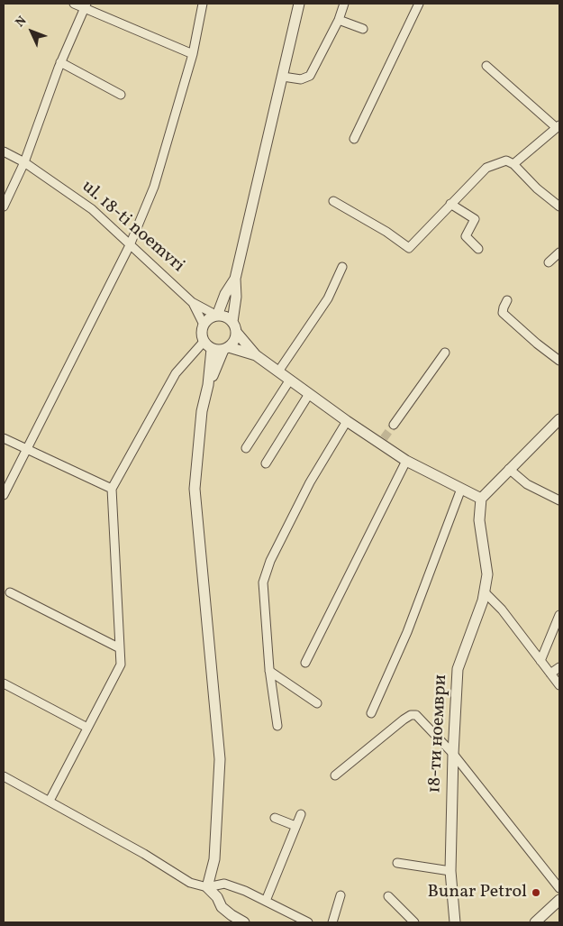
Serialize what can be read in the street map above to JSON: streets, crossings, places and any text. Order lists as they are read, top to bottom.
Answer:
{
  "streets": {
    "street": ["ul. 18-ti noemvri", "18-ти ноември"]
  },
  "places": ["Bunar Petrol"],
  "north": "top left"
}
